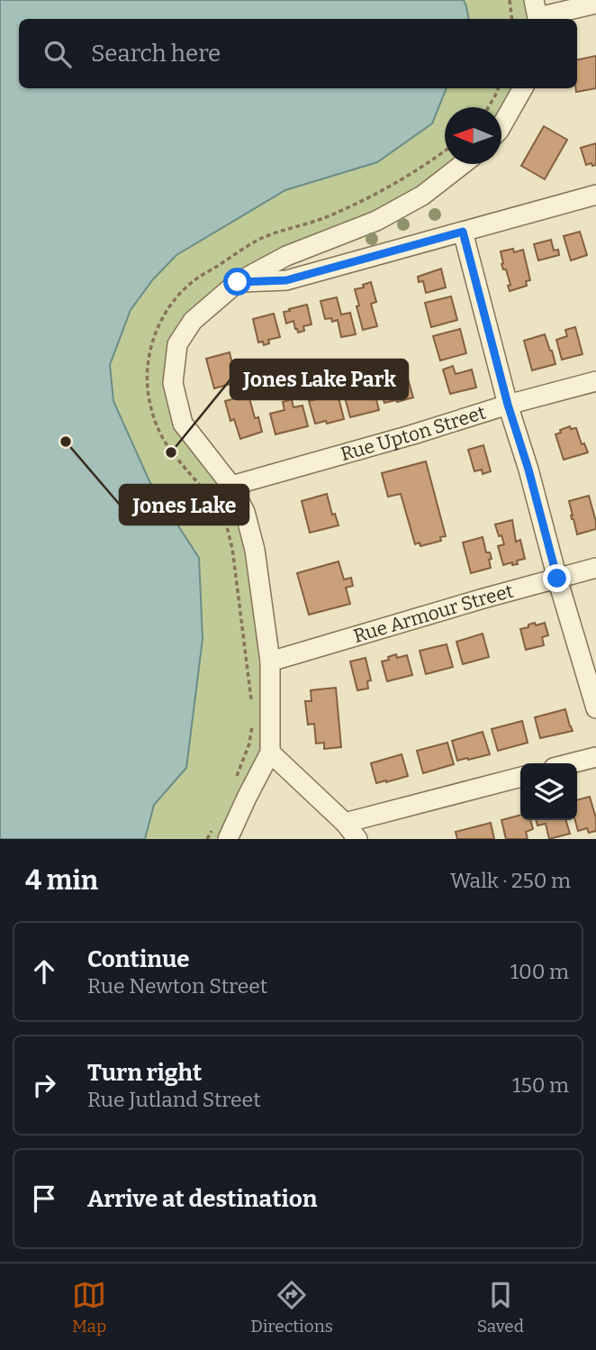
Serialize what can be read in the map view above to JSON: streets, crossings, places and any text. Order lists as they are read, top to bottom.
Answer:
{
  "streets": {
    "street": ["Rue Upton Street", "Rue Armour Street"]
  },
  "places": ["Jones Lake", "Jones Lake Park"],
  "north": "left",
  "page": {
    "search": "Search here",
    "heading": ["4 min", "Walk · 250 m"],
    "list": [
      ["Continue", "Rue Newton Street", "100 m"],
      ["Turn right", "Rue Jutland Street", "150 m"],
      "Arrive at destination"
    ],
    "nav": ["Map", "Directions", "Saved"]
  }
}
